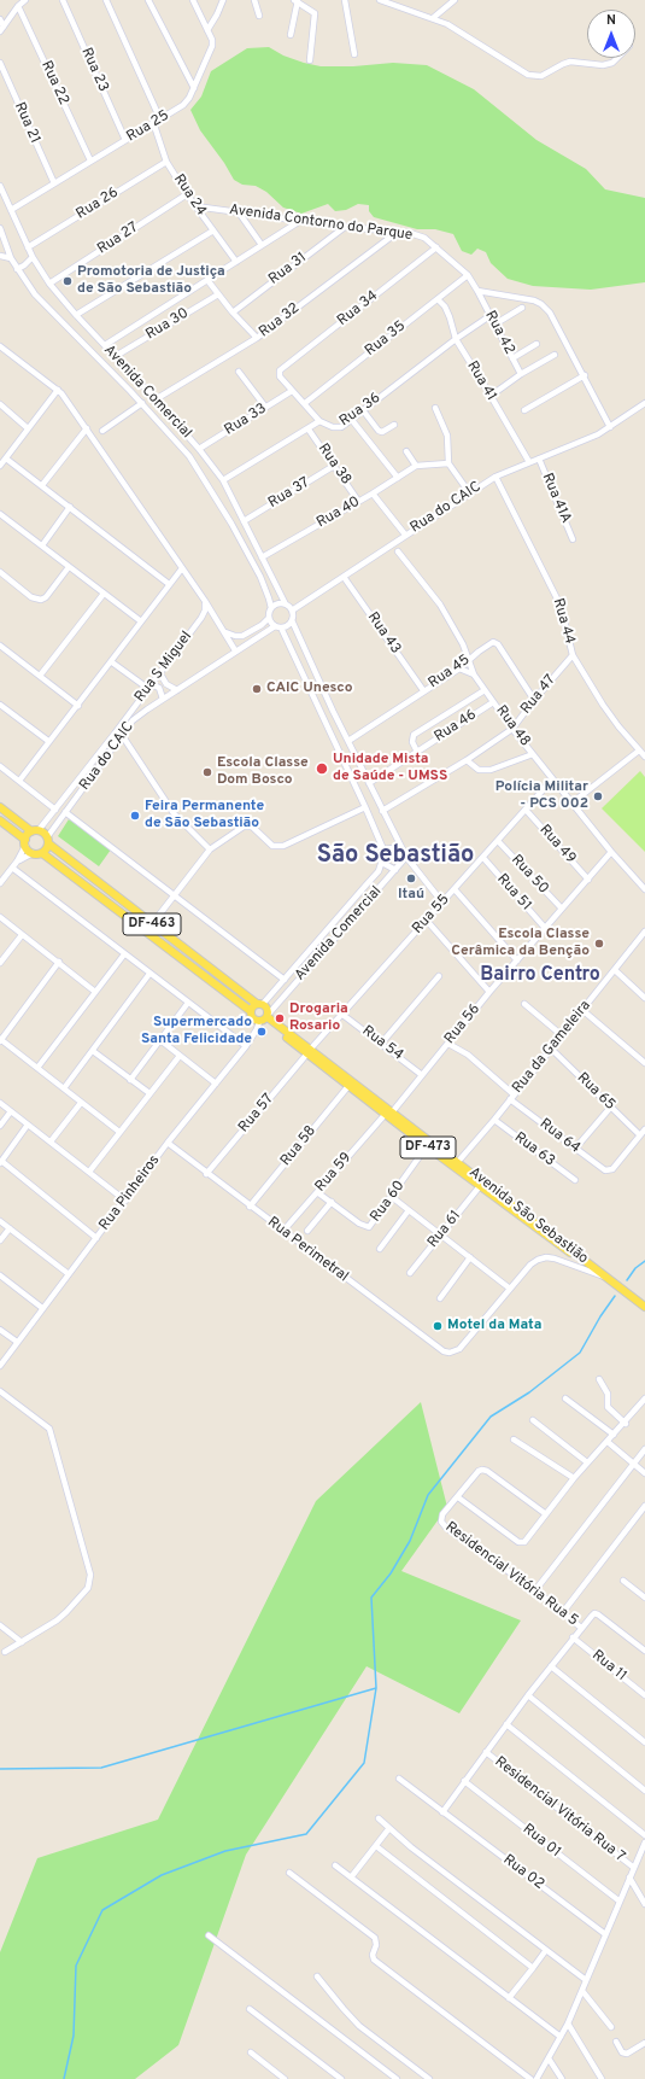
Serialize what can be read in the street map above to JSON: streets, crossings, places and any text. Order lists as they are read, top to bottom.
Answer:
{
  "streets": {
    "main road": ["DF-463", "DF-473", "Avenida São Sebastião"],
    "street": [
      "Rua 23",
      "Rua 22",
      "Rua 21",
      "Rua 25",
      "Rua 24",
      "Rua 26",
      "Avenida Contorno do Parque",
      "Rua 27",
      "Rua 31",
      "Rua 34",
      "Rua 32",
      "Rua 30",
      "Rua 42",
      "Rua 35",
      "Rua 41",
      "Avenida Comercial",
      "Rua 36",
      "Rua 33",
      "Rua 38",
      "Rua 37",
      "Rua 41A",
      "Rua do CAIC",
      "Rua 40",
      "Rua 44",
      "Rua 43",
      "Rua S Miguel",
      "Rua 45",
      "Rua 47",
      "Rua 46",
      "Rua 48",
      "Rua 49",
      "Rua 50",
      "Rua 51",
      "Rua 55",
      "Rua 56",
      "Rua 54",
      "Rua da Gameleira",
      "Rua 65",
      "Rua 57",
      "Rua 64",
      "Rua 58",
      "Rua 63",
      "Rua 59",
      "Rua Pinheiros",
      "Rua 60",
      "Rua 61",
      "Rua Perimetral",
      "Residencial Vitória Rua 5",
      "Rua 11",
      "Residencial Vitória Rua 7",
      "Rua 01",
      "Rua 02"
    ]
  },
  "crossings": [
    ["Rua 23", "Rua 25"],
    ["Rua 22", "Rua 25"],
    ["Rua 21", "Rua 25"],
    ["Rua 25", "Rua 24"],
    ["Rua 25", "Avenida Comercial"],
    ["Rua 24", "Rua 26"],
    ["Rua 24", "Avenida Contorno do Parque"],
    ["Rua 24", "Rua 27"],
    ["Rua 26", "Avenida Comercial"],
    ["Avenida Contorno do Parque", "Rua 31"],
    ["Avenida Contorno do Parque", "Rua 34"],
    ["Avenida Contorno do Parque", "Rua 32"],
    ["Avenida Contorno do Parque", "Rua 42"],
    ["Avenida Contorno do Parque", "Rua 35"],
    ["Rua 27", "Avenida Comercial"],
    ["Rua 34", "Rua 33"],
    ["Rua 32", "Avenida Comercial"],
    ["Rua 30", "Avenida Comercial"],
    ["Rua 42", "Rua 36"],
    ["Rua 35", "Rua 41"],
    ["Rua 41", "Rua 36"],
    ["Rua 41", "Rua do CAIC"],
    ["Avenida Comercial", "Rua 36"],
    ["Avenida Comercial", "Rua 33"],
    ["Avenida Comercial", "Rua 37"],
    ["Avenida Comercial", "Rua do CAIC"],
    ["Avenida Comercial", "Rua 40"],
    ["Avenida Comercial", "DF-463"],
    ["Avenida Comercial", "DF-473"],
    ["Avenida Comercial", "Rua Pinheiros"],
    ["Avenida Comercial", "Avenida São Sebastião"],
    ["Rua 36", "Rua 38"],
    ["Rua 38", "Rua 37"],
    ["Rua 38", "Rua 40"],
    ["Rua 41A", "Rua do CAIC"],
    ["Rua do CAIC", "Rua 44"],
    ["Rua do CAIC", "Rua 43"],
    ["Rua do CAIC", "DF-463"],
    ["Rua 44", "Rua 47"],
    ["Rua 43", "Rua 45"],
    ["Rua S Miguel", "DF-463"],
    ["Rua 45", "Rua 47"],
    ["Rua 45", "Rua 48"],
    ["Rua 47", "Rua 48"],
    ["Rua 46", "Rua 48"],
    ["Rua 48", "Rua 55"],
    ["Rua 48", "Rua 56"],
    ["Rua 49", "Rua 55"],
    ["Rua 49", "Rua 56"],
    ["Rua 50", "Rua 55"],
    ["Rua 50", "Rua 56"],
    ["Rua 51", "Rua 55"],
    ["Rua 51", "Rua 56"],
    ["Rua 55", "Rua 54"],
    ["Rua 55", "Rua 57"],
    ["Rua 55", "Avenida São Sebastião"],
    ["DF-463", "DF-473"],
    ["Rua 56", "Rua 54"],
    ["Rua 56", "Avenida São Sebastião"],
    ["Rua da Gameleira", "Rua 65"],
    ["Rua da Gameleira", "Rua 64"],
    ["Rua da Gameleira", "Rua 63"],
    ["Rua da Gameleira", "Avenida São Sebastião"],
    ["Rua 65", "Rua 64"],
    ["Rua 57", "Avenida São Sebastião"],
    ["Rua 57", "Rua Perimetral"],
    ["Rua 58", "Avenida São Sebastião"],
    ["Rua 58", "Rua Perimetral"],
    ["DF-473", "Rua Pinheiros"],
    ["DF-473", "Avenida São Sebastião"],
    ["Rua 59", "Rua 60"],
    ["Rua 59", "Avenida São Sebastião"],
    ["Rua 59", "Rua Perimetral"],
    ["Rua Pinheiros", "Avenida São Sebastião"],
    ["Rua Pinheiros", "Rua Perimetral"],
    ["Rua 60", "Avenida São Sebastião"],
    ["Avenida São Sebastião", "Rua 61"]
  ],
  "districts": ["São Sebastião", "Bairro Centro"],
  "places": [
    "Promotoria de Justiça de São Sebastião",
    "CAIC Unesco",
    "Unidade Mista de Saúde - UMSS",
    "Escola Classe Dom Bosco",
    "Polícia Militar - PCS 002",
    "Feira Permanente de São Sebastião",
    "Itaú",
    "Escola Classe Cerâmica da Benção",
    "Drogaria Rosario",
    "Supermercado Santa Felicidade",
    "Motel da Mata"
  ],
  "north": "top"
}
